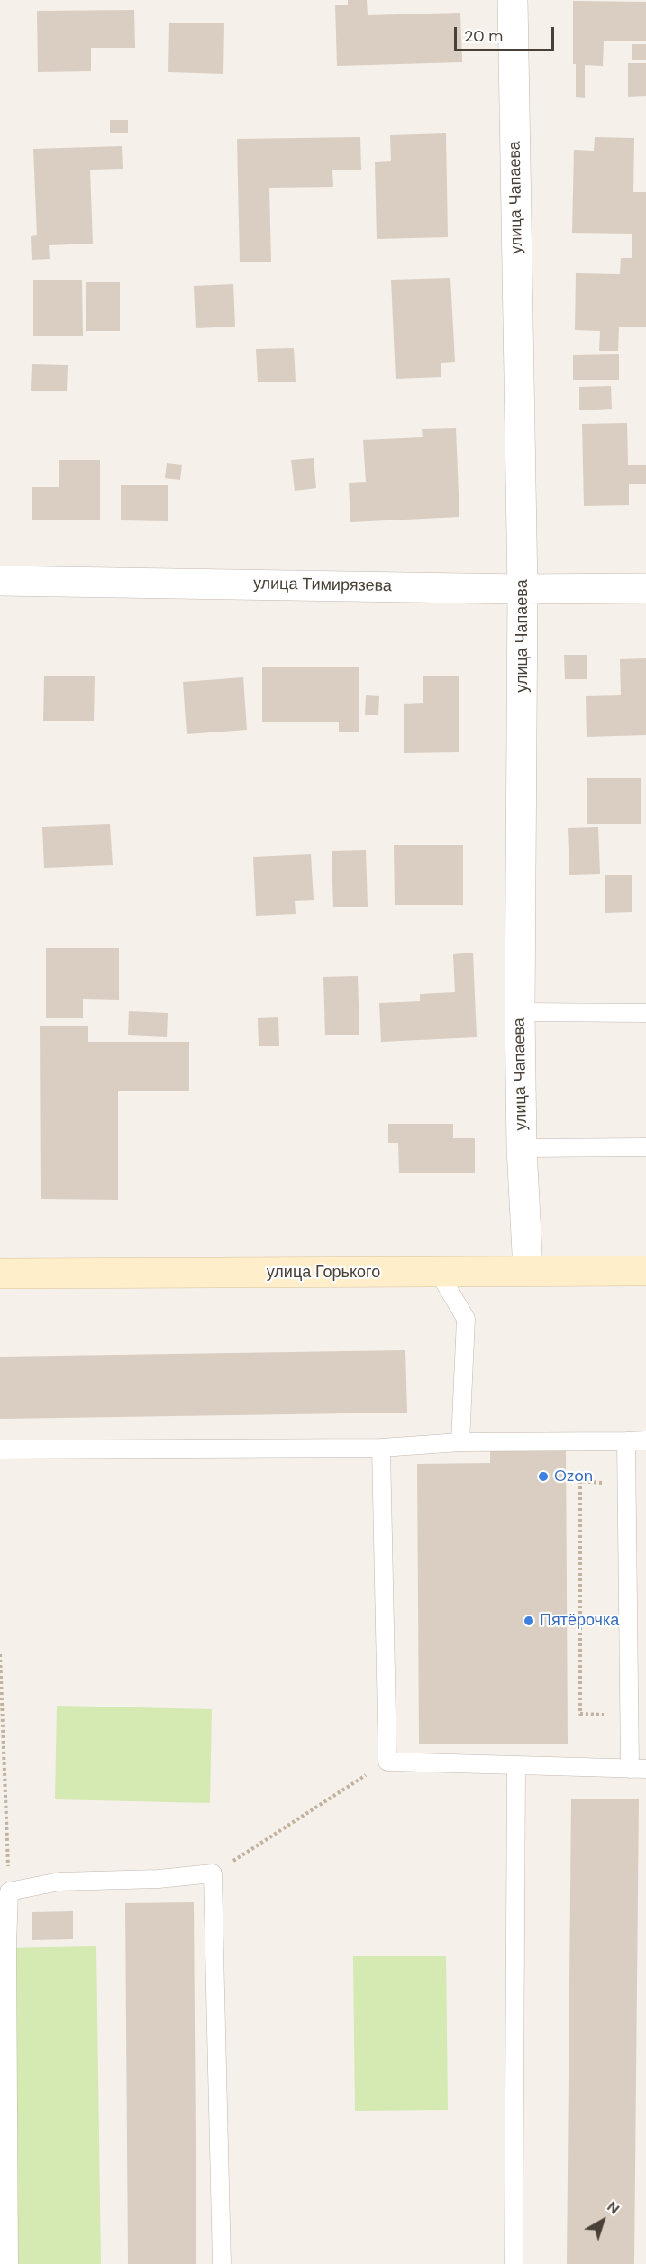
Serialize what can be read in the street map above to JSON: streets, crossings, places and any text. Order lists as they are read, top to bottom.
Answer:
{
  "streets": {
    "street": ["улица Чапаева", "улица Тимирязева", "улица Горького"]
  },
  "crossings": [
    ["улица Чапаева", "улица Тимирязева"],
    ["улица Чапаева", "улица Горького"]
  ],
  "places": ["Ozon", "Пятёрочка"],
  "scale_bar": "20 m",
  "north": "top right"
}
